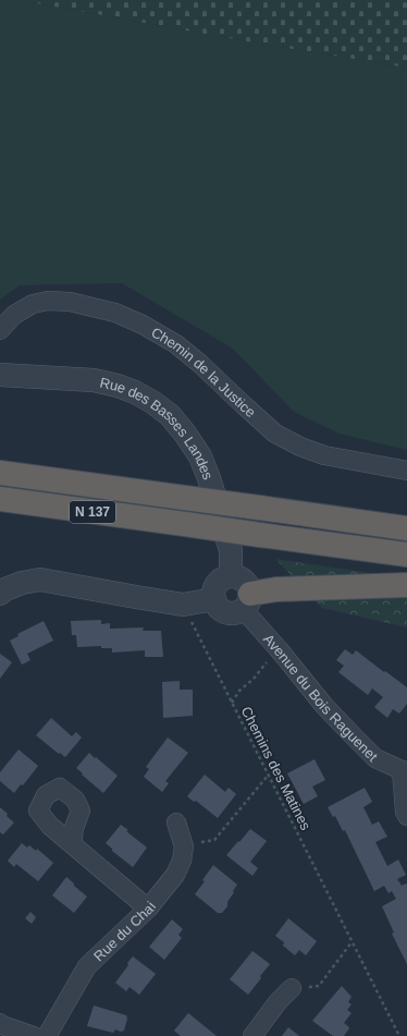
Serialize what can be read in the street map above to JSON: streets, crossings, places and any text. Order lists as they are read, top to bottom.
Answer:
{
  "streets": {
    "highway": ["N 137"],
    "street": [
      "Chemin de la Justice",
      "Rue des Basses Landes",
      "Avenue du Bois Raguenet",
      "Rue du Chai"
    ],
    "path": ["Chemins des Matines"]
  },
  "crossings": [
    ["Rue des Basses Landes", "Avenue du Bois Raguenet"]
  ]
}
